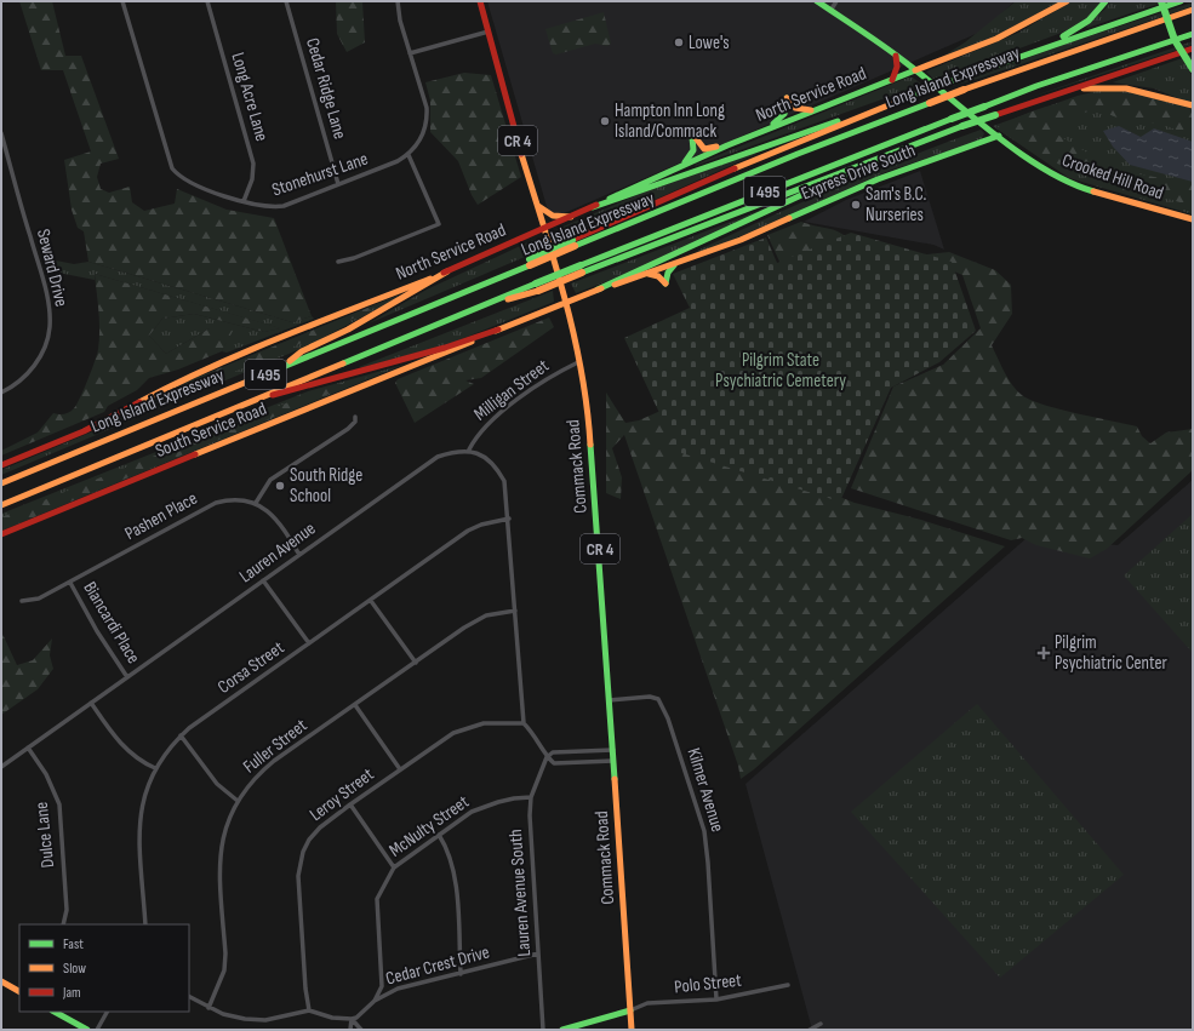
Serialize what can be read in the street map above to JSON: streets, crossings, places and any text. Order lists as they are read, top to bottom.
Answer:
{
  "streets": {
    "main road": [
      "Long Island Expressway",
      "North Service Road",
      "CR 4",
      "Express Drive South",
      "Crooked Hill Road",
      "I 495",
      "South Service Road",
      "Commack Road"
    ],
    "street": [
      "Cedar Ridge Lane",
      "Long Acre Lane",
      "Stonehurst Lane",
      "Seward Drive",
      "Milligan Street",
      "Pashen Place",
      "Lauren Avenue",
      "Biancardi Place",
      "Corsa Street",
      "Fuller Street",
      "Kilmer Avenue",
      "Leroy Street",
      "McNulty Street",
      "Dulce Lane",
      "Lauren Avenue South",
      "Cedar Crest Drive",
      "Polo Street"
    ]
  },
  "crossings": [
    ["Cedar Ridge Lane", "Stonehurst Lane"],
    ["North Service Road", "Crooked Hill Road"],
    ["North Service Road", "Commack Road"],
    ["Long Acre Lane", "Stonehurst Lane"],
    ["Express Drive South", "Crooked Hill Road"],
    ["Express Drive South", "South Service Road"],
    ["Express Drive South", "Commack Road"],
    ["Milligan Street", "Commack Road"],
    ["Milligan Street", "Lauren Avenue"],
    ["South Service Road", "Commack Road"],
    ["Commack Road", "Kilmer Avenue"],
    ["Commack Road", "Polo Street"],
    ["Pashen Place", "Biancardi Place"],
    ["Lauren Avenue", "Biancardi Place"],
    ["Lauren Avenue", "Dulce Lane"],
    ["Kilmer Avenue", "Polo Street"],
    ["McNulty Street", "Lauren Avenue South"],
    ["McNulty Street", "Cedar Crest Drive"],
    ["Lauren Avenue South", "Cedar Crest Drive"]
  ],
  "parks": ["Pilgrim State Psychiatric Cemetery"],
  "places": {
    "other": [
      "Lowe's",
      "Hampton Inn Long Island/Commack",
      "Sam's B.C. Nurseries",
      "South Ridge School"
    ],
    "health": ["Pilgrim Psychiatric Center"]
  },
  "legend": ["Fast", "Slow", "Jam"]
}
